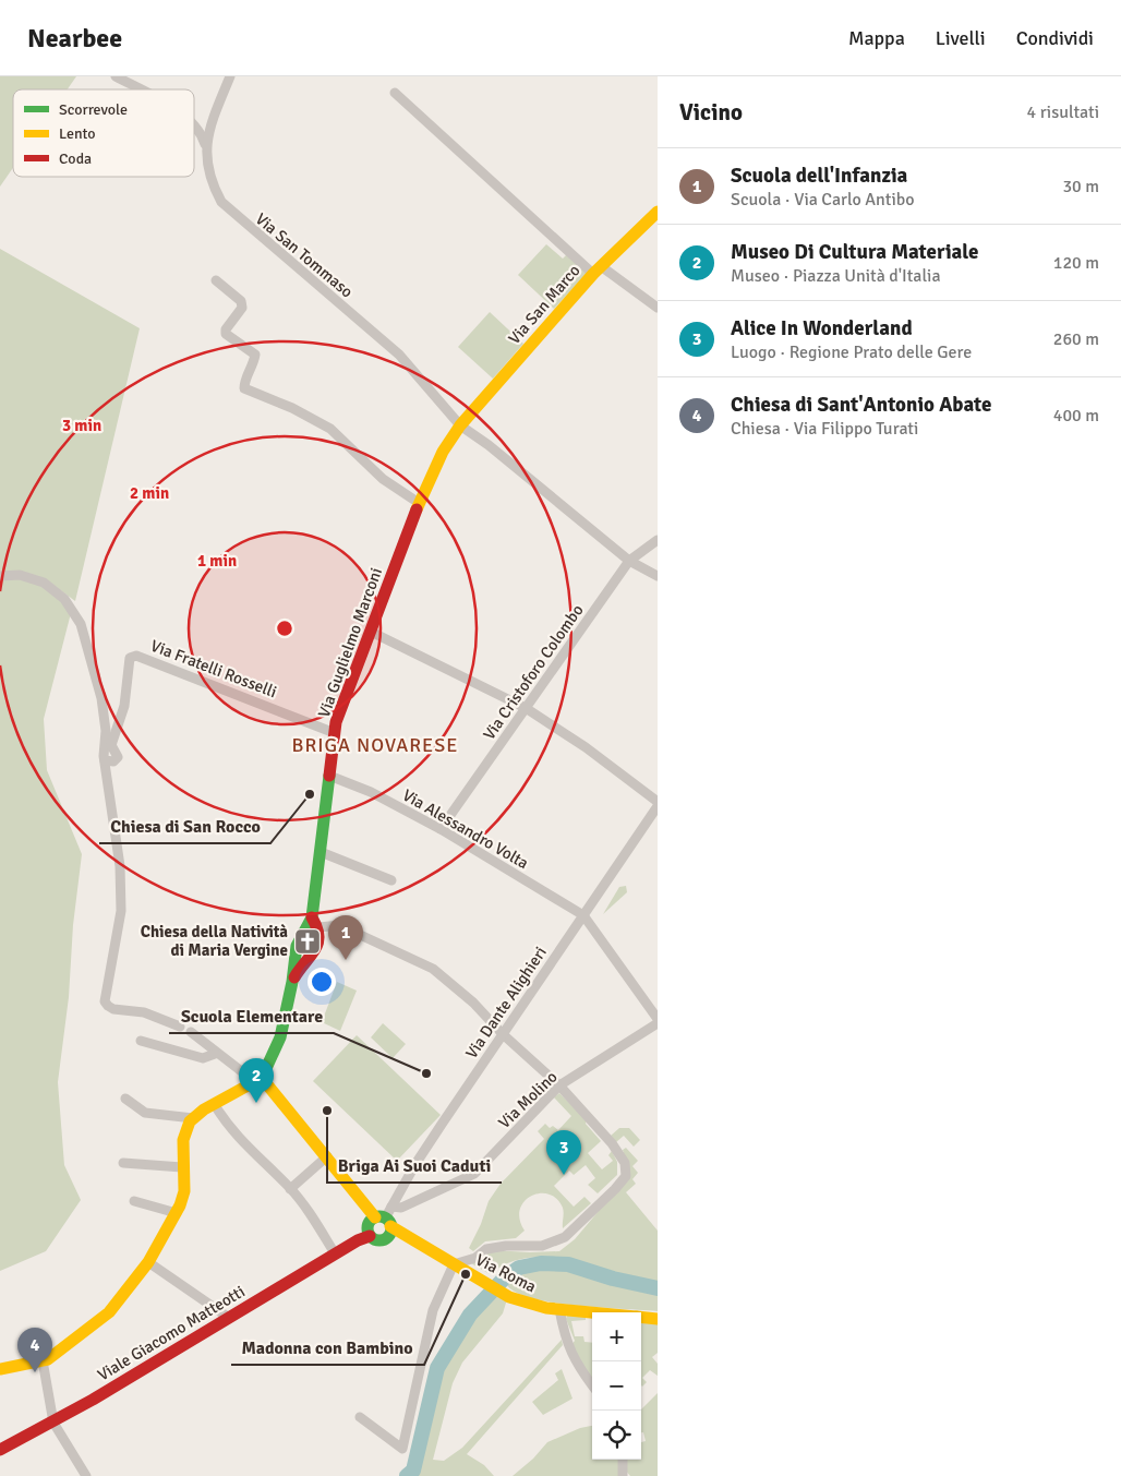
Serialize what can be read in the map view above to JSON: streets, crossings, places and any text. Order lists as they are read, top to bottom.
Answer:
{
  "streets": {
    "street": [
      "Via San Tommaso",
      "Via San Marco",
      "Via Guglielmo Marconi",
      "Via Fratelli Rosselli",
      "Via Cristoforo Colombo",
      "Via Alessandro Volta",
      "Via Dante Alighieri",
      "Via Molino",
      "Via Roma",
      "Viale Giacomo Matteotti"
    ]
  },
  "crossings": [
    ["Via San Tommaso", "Via San Marco"],
    ["Via San Tommaso", "Via Guglielmo Marconi"],
    ["Via San Tommaso", "Via Cristoforo Colombo"],
    ["Via San Marco", "Via Guglielmo Marconi"],
    ["Via Guglielmo Marconi", "Via Fratelli Rosselli"],
    ["Via Guglielmo Marconi", "Via Alessandro Volta"],
    ["Via Guglielmo Marconi", "Via Roma"],
    ["Via Cristoforo Colombo", "Via Alessandro Volta"],
    ["Via Alessandro Volta", "Via Dante Alighieri"],
    ["Via Dante Alighieri", "Via Molino"],
    ["Via Dante Alighieri", "Via Roma"],
    ["Via Molino", "Via Roma"]
  ],
  "districts": ["BRIGA NOVARESE"],
  "places": {
    "other": [
      "Chiesa di San Rocco",
      "Scuola Elementare",
      "Briga Ai Suoi Caduti",
      "Madonna con Bambino"
    ],
    "church": ["Chiesa della Natività di Maria Vergine"]
  },
  "legend": ["Scorrevole", "Lento", "Coda"],
  "page": {
    "header": "Nearbee",
    "nav": ["Mappa", "Livelli", "Condividi"],
    "heading": ["Vicino", "4 risultati"],
    "list": [
      {
        "mark": "1",
        "name": "Scuola dell'Infanzia",
        "note": "Scuola · Via Carlo Antibo",
        "value": "30 m"
      },
      {
        "mark": "2",
        "name": "Museo Di Cultura Materiale",
        "note": "Museo · Piazza Unità d'Italia",
        "value": "120 m"
      },
      {
        "mark": "3",
        "name": "Alice In Wonderland",
        "note": "Luogo · Regione Prato delle Gere",
        "value": "260 m"
      },
      {
        "mark": "4",
        "name": "Chiesa di Sant'Antonio Abate",
        "note": "Chiesa · Via Filippo Turati",
        "value": "400 m"
      }
    ],
    "pins": [
      "1",
      "2",
      "3",
      "4"
    ],
    "map_buttons": ["+", "−"]
  },
  "rings": ["3 min", "2 min", "1 min"]
}
